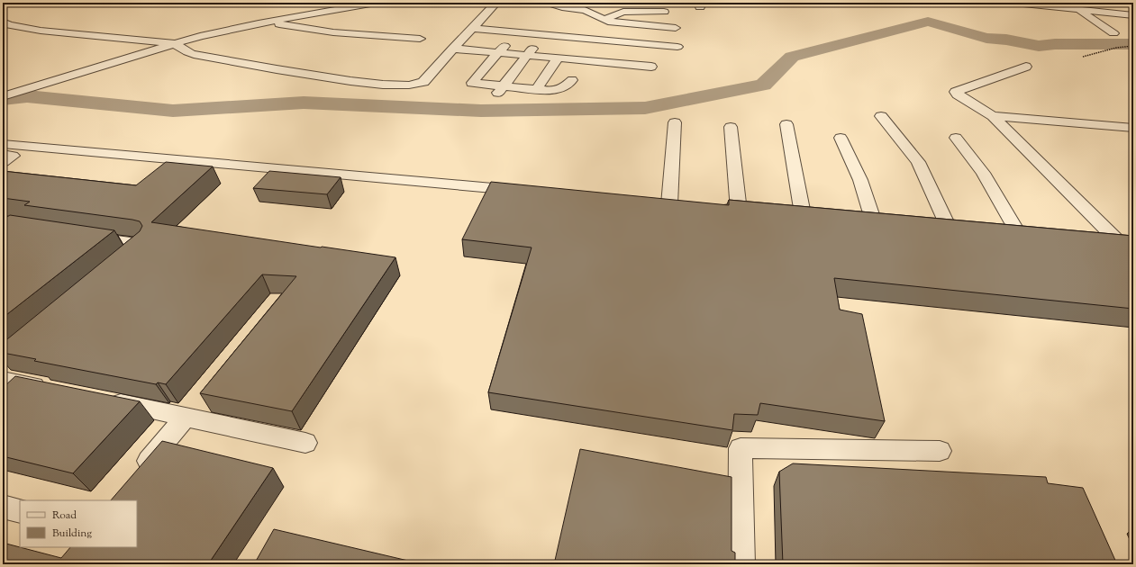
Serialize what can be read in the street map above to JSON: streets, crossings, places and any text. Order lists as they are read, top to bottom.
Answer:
{
  "legend": ["Road", "Building"]
}
